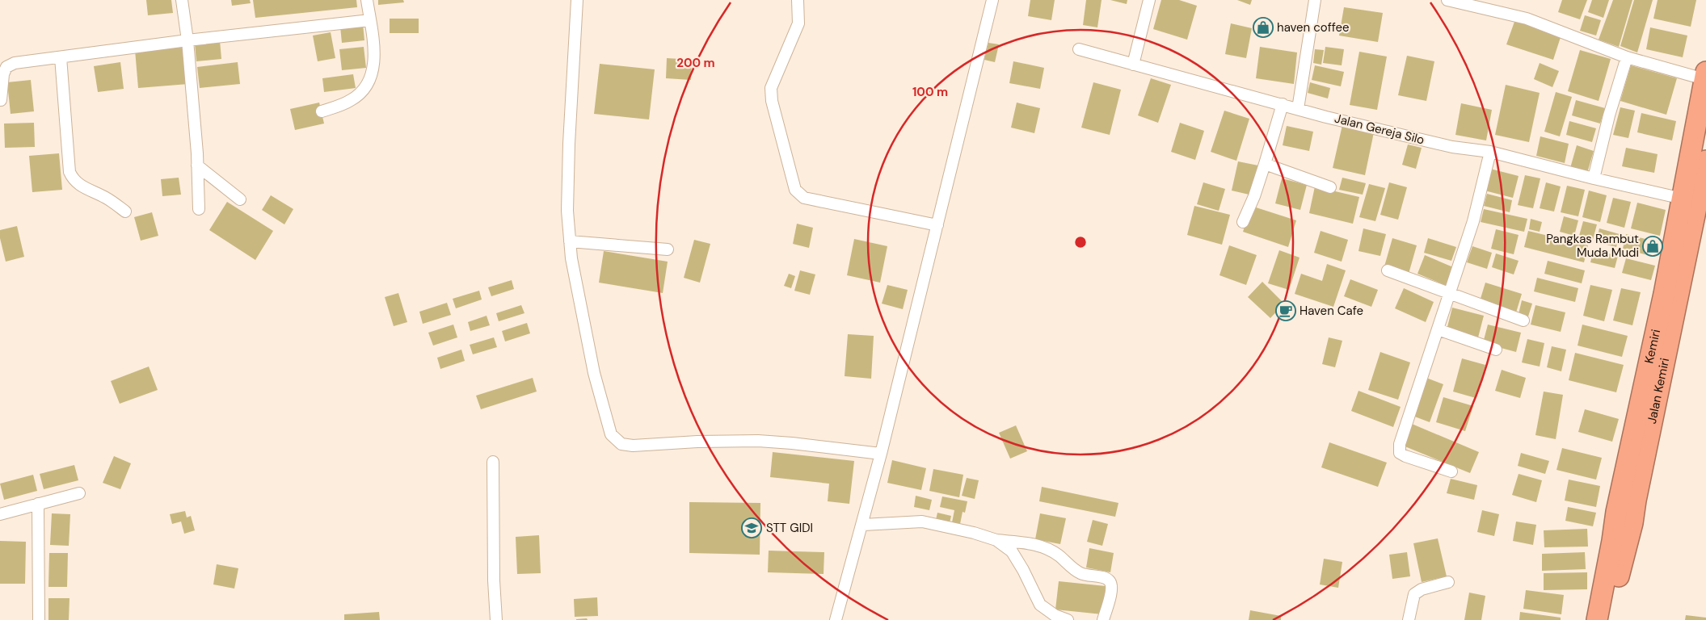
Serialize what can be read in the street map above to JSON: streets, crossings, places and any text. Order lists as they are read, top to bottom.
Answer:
{
  "streets": {
    "highway": ["Kemiri", "Jalan Kemiri"],
    "street": ["Jalan Gereja Silo"]
  },
  "crossings": [
    ["Jalan Gereja Silo", "Kemiri"]
  ],
  "places": {
    "shop": ["haven coffee", "Pangkas Rambut Muda Mudi"],
    "cafe": ["Haven Cafe"],
    "school or university": ["STT GIDI"]
  },
  "rings": ["200 m", "100 m"]
}
